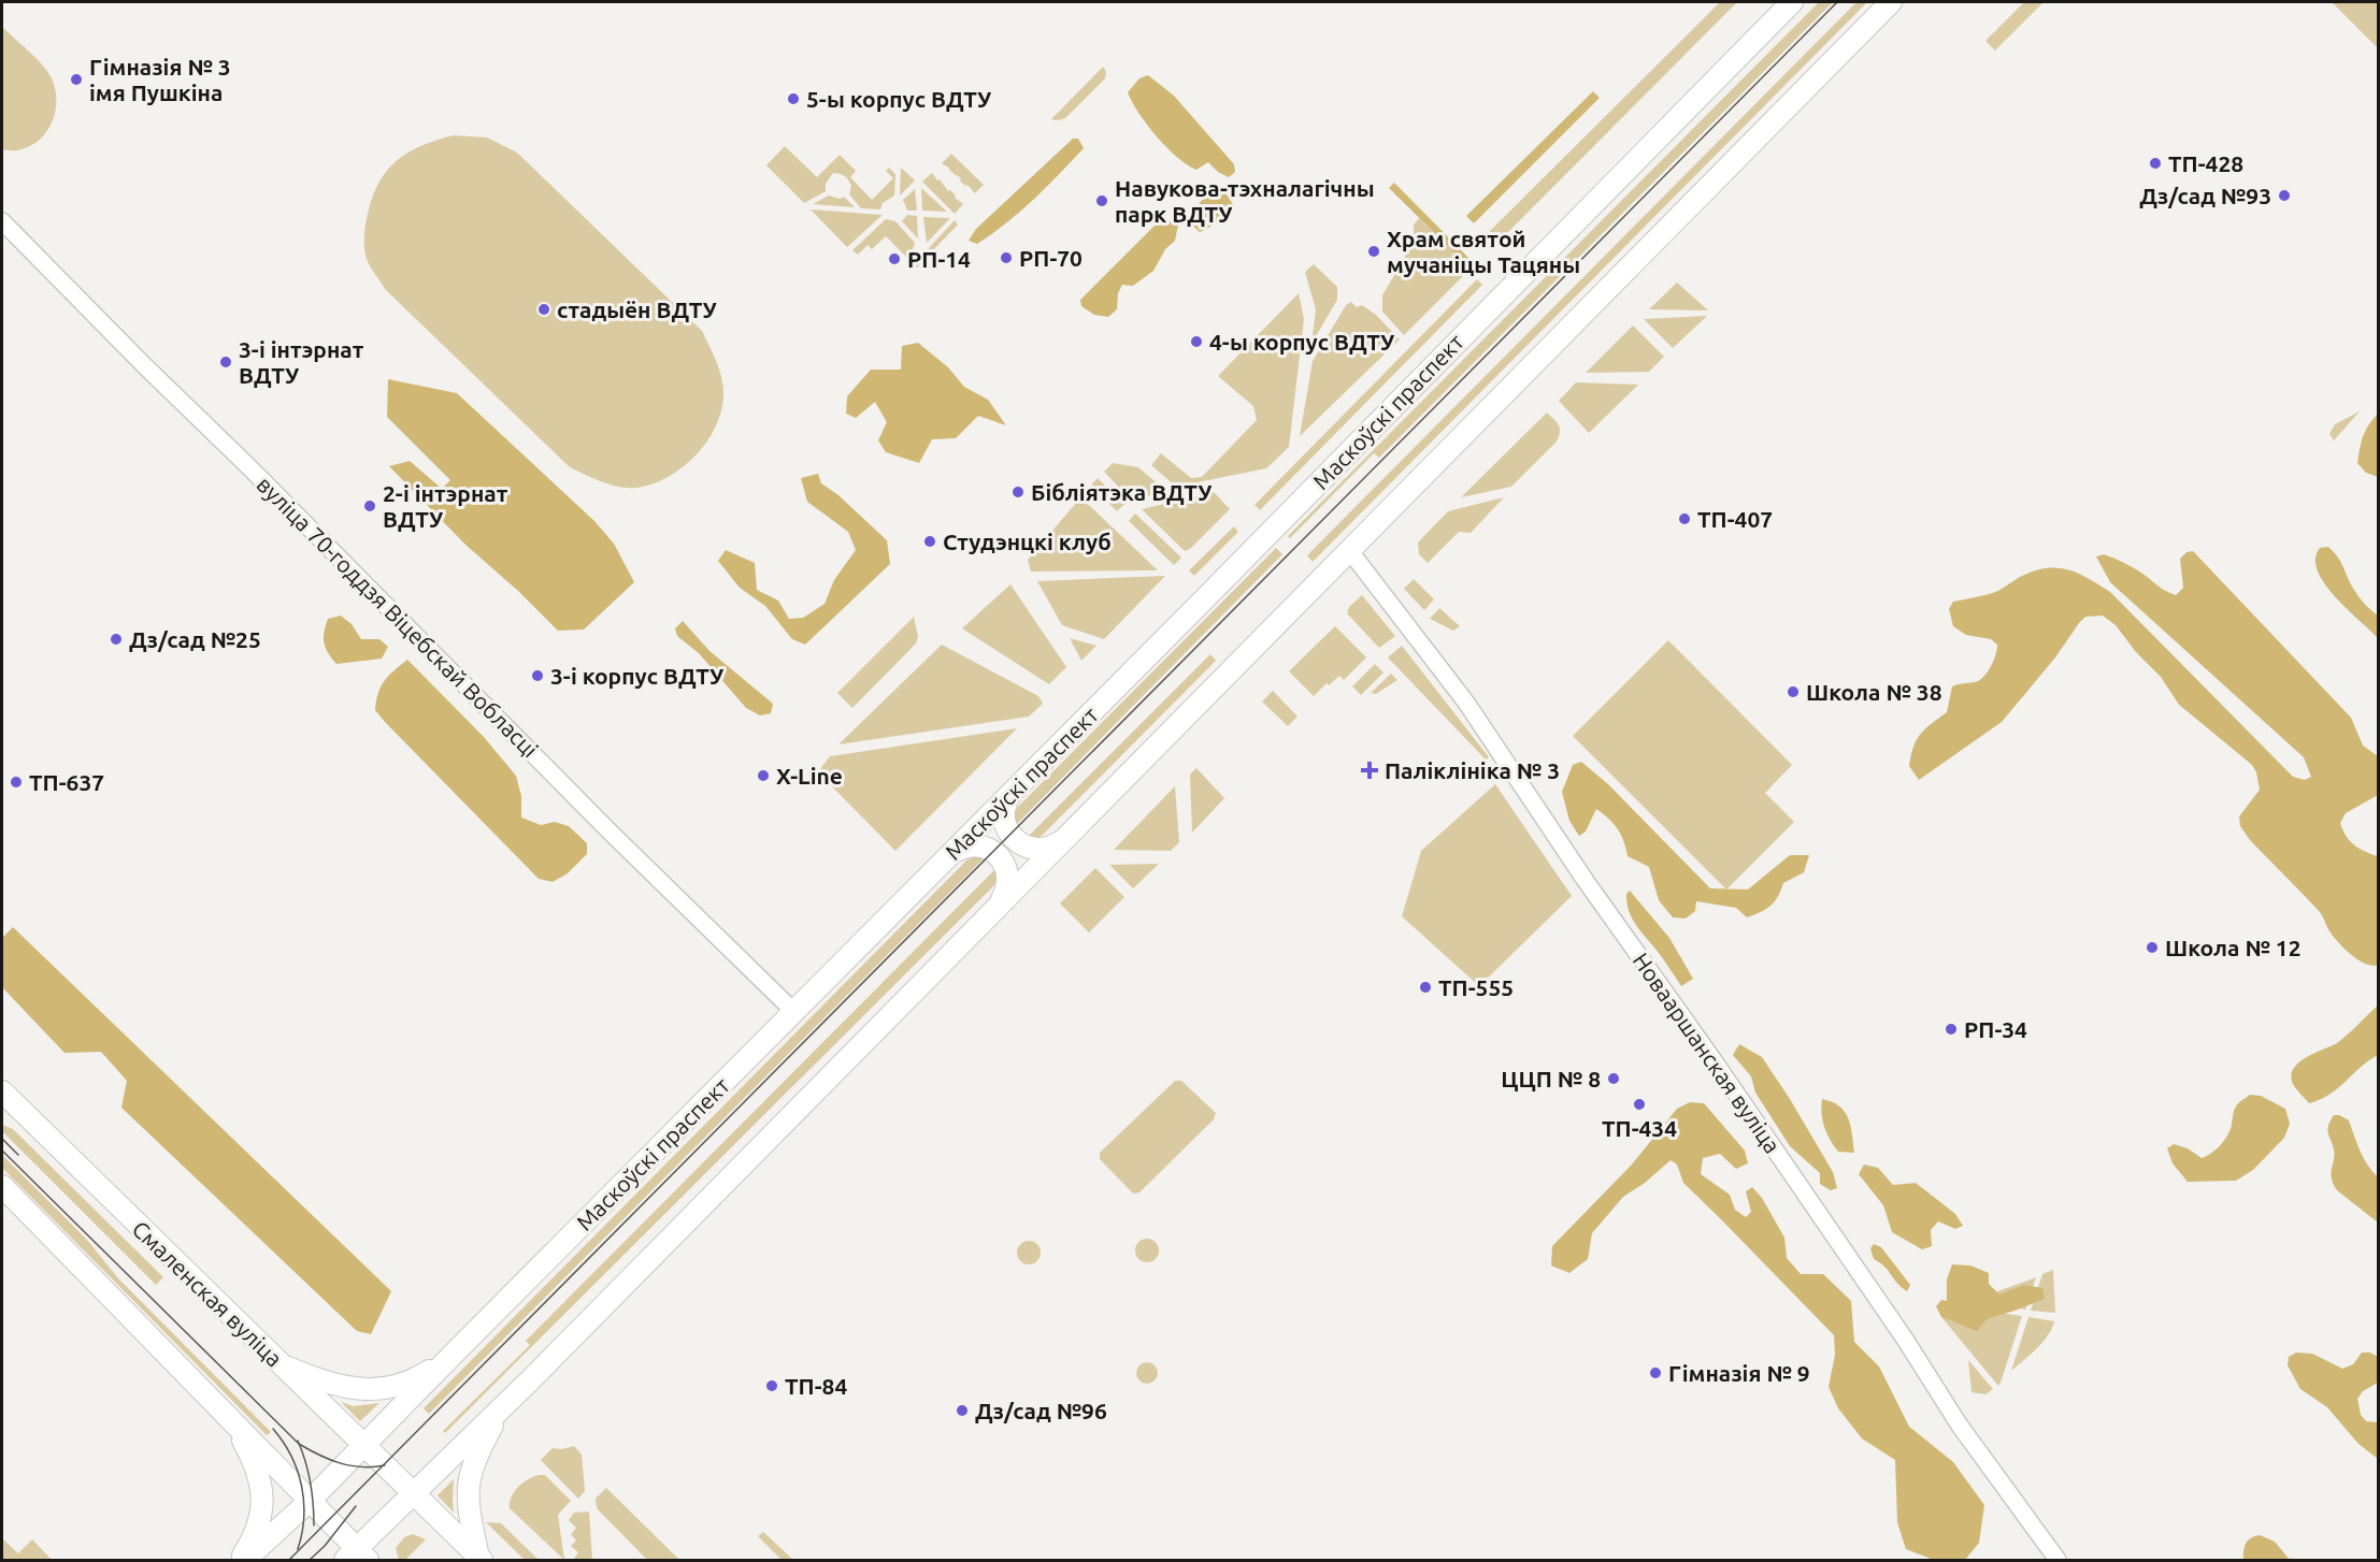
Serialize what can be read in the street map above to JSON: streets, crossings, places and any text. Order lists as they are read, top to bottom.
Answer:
{
  "streets": {
    "main road": ["Маскоўскі праспект", "Смаленская вуліца"],
    "street": ["вуліца 70-годдзя Віцебскай Вобласці", "Новааршанская вуліца"]
  },
  "crossings": [
    ["Маскоўскі праспект", "вуліца 70-годдзя Віцебскай Вобласці"],
    ["Маскоўскі праспект", "Смаленская вуліца"]
  ],
  "places": {
    "other": [
      "Гімназія № 3 імя Пушкіна",
      "5-ы корпус ВДТУ",
      "ТП-428",
      "Дз/сад №93",
      "Навукова-тэхналагічны парк ВДТУ",
      "Храм святой мучаніцы Тацяны",
      "РП-70",
      "РП-14",
      "стадыён ВДТУ",
      "4-ы корпус ВДТУ",
      "3-і інтэрнат ВДТУ",
      "Бібліятэка ВДТУ",
      "2-і інтэрнат ВДТУ",
      "ТП-407",
      "Студэнцкі клуб",
      "Дз/сад №25",
      "3-і корпус ВДТУ",
      "Школа № 38",
      "X-Line",
      "ТП-637",
      "Школа № 12",
      "ТП-555",
      "РП-34",
      "ЦЦП № 8",
      "ТП-434",
      "Гімназія № 9",
      "ТП-84",
      "Дз/сад №96"
    ],
    "health": ["Паліклініка № 3"]
  }
}
